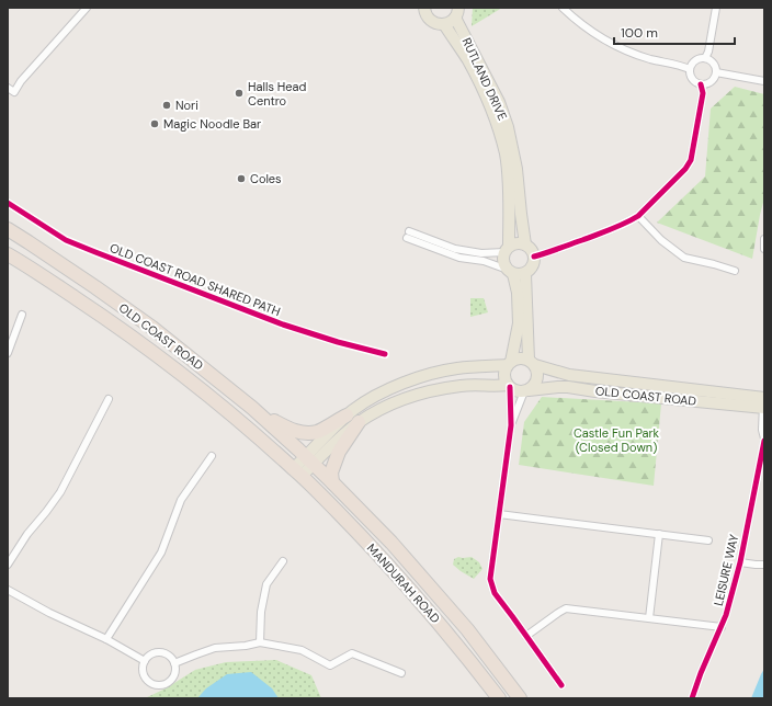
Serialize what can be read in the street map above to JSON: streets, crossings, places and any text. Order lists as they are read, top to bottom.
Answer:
{
  "streets": {
    "highway": ["OLD COAST ROAD", "MANDURAH ROAD"],
    "main road": ["RUTLAND DRIVE"],
    "street": ["LEISURE WAY"],
    "cycle path": ["OLD COAST ROAD SHARED PATH"]
  },
  "crossings": [
    ["OLD COAST ROAD", "LEISURE WAY"],
    ["OLD COAST ROAD", "MANDURAH ROAD"]
  ],
  "parks": ["Castle Fun Park (Closed Down)"],
  "places": [
    "Halls Head Centro",
    "Nori",
    "Magic Noodle Bar",
    "Coles"
  ],
  "scale_bar": "100 m"
}
